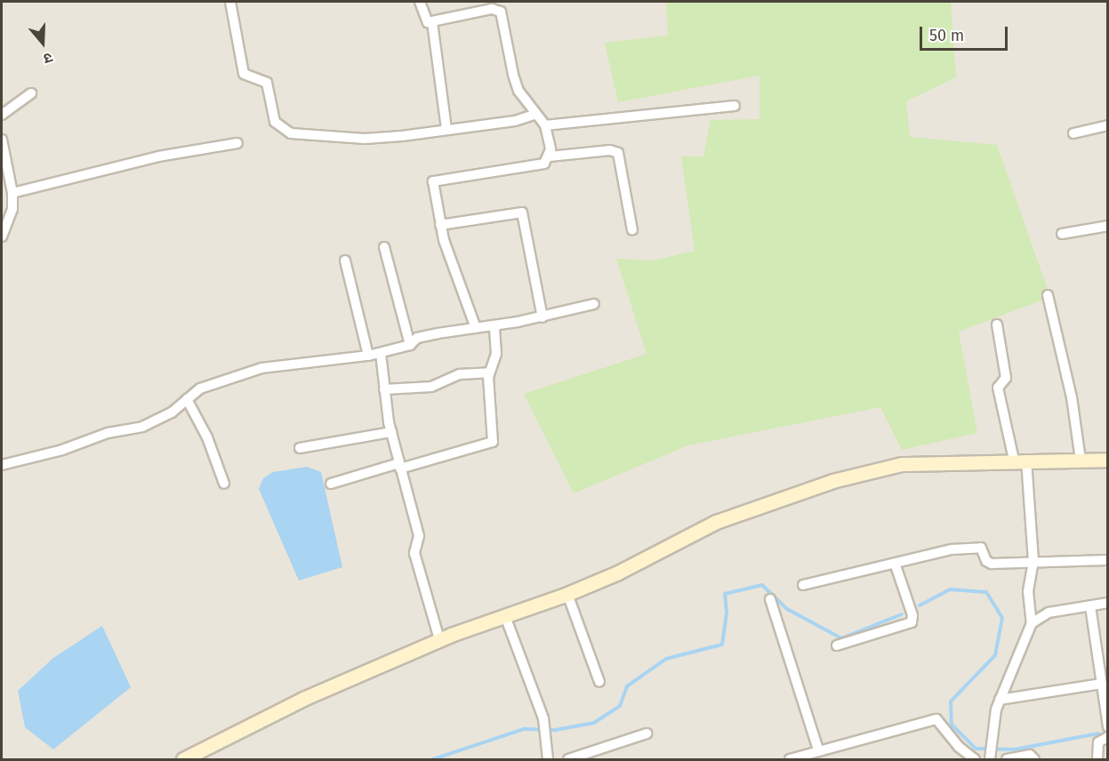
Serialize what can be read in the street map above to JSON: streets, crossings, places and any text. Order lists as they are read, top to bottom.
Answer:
{
  "scale_bar": "50 m",
  "north": "bottom"
}
